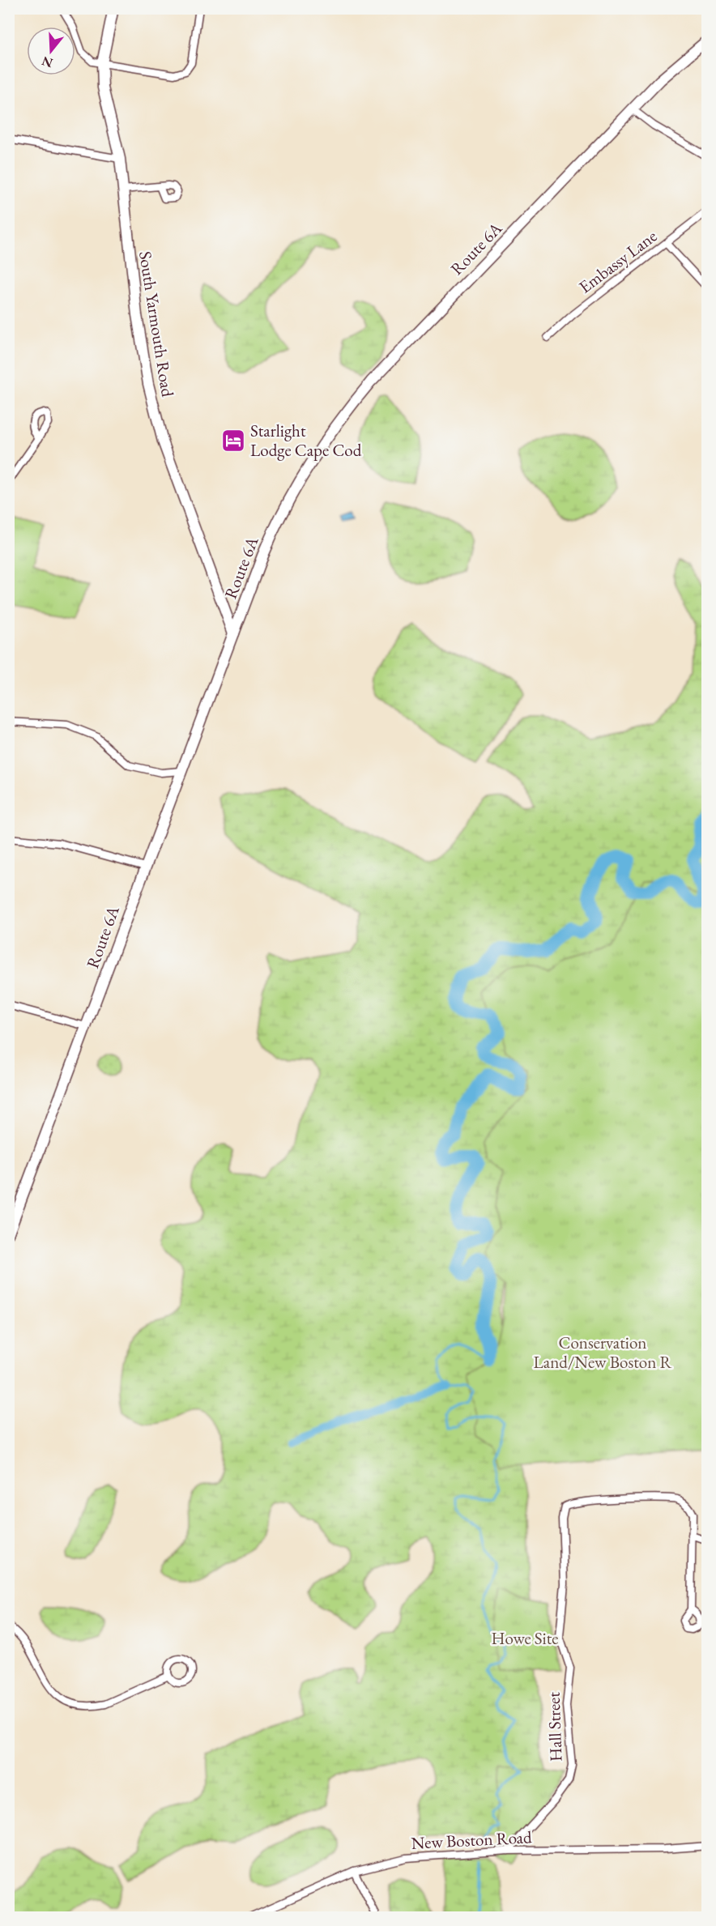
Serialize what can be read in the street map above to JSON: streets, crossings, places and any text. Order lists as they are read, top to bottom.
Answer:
{
  "streets": {
    "main road": ["Route 6A", "South Yarmouth Road"],
    "street": ["Embassy Lane", "Hall Street", "New Boston Road"]
  },
  "crossings": [
    ["Route 6A", "South Yarmouth Road"],
    ["Hall Street", "New Boston Road"]
  ],
  "parks": ["Conservation Land/New Boston R", "Howe Site"],
  "places": {
    "hotel": ["Starlight Lodge Cape Cod"]
  },
  "north": "bottom"
}
